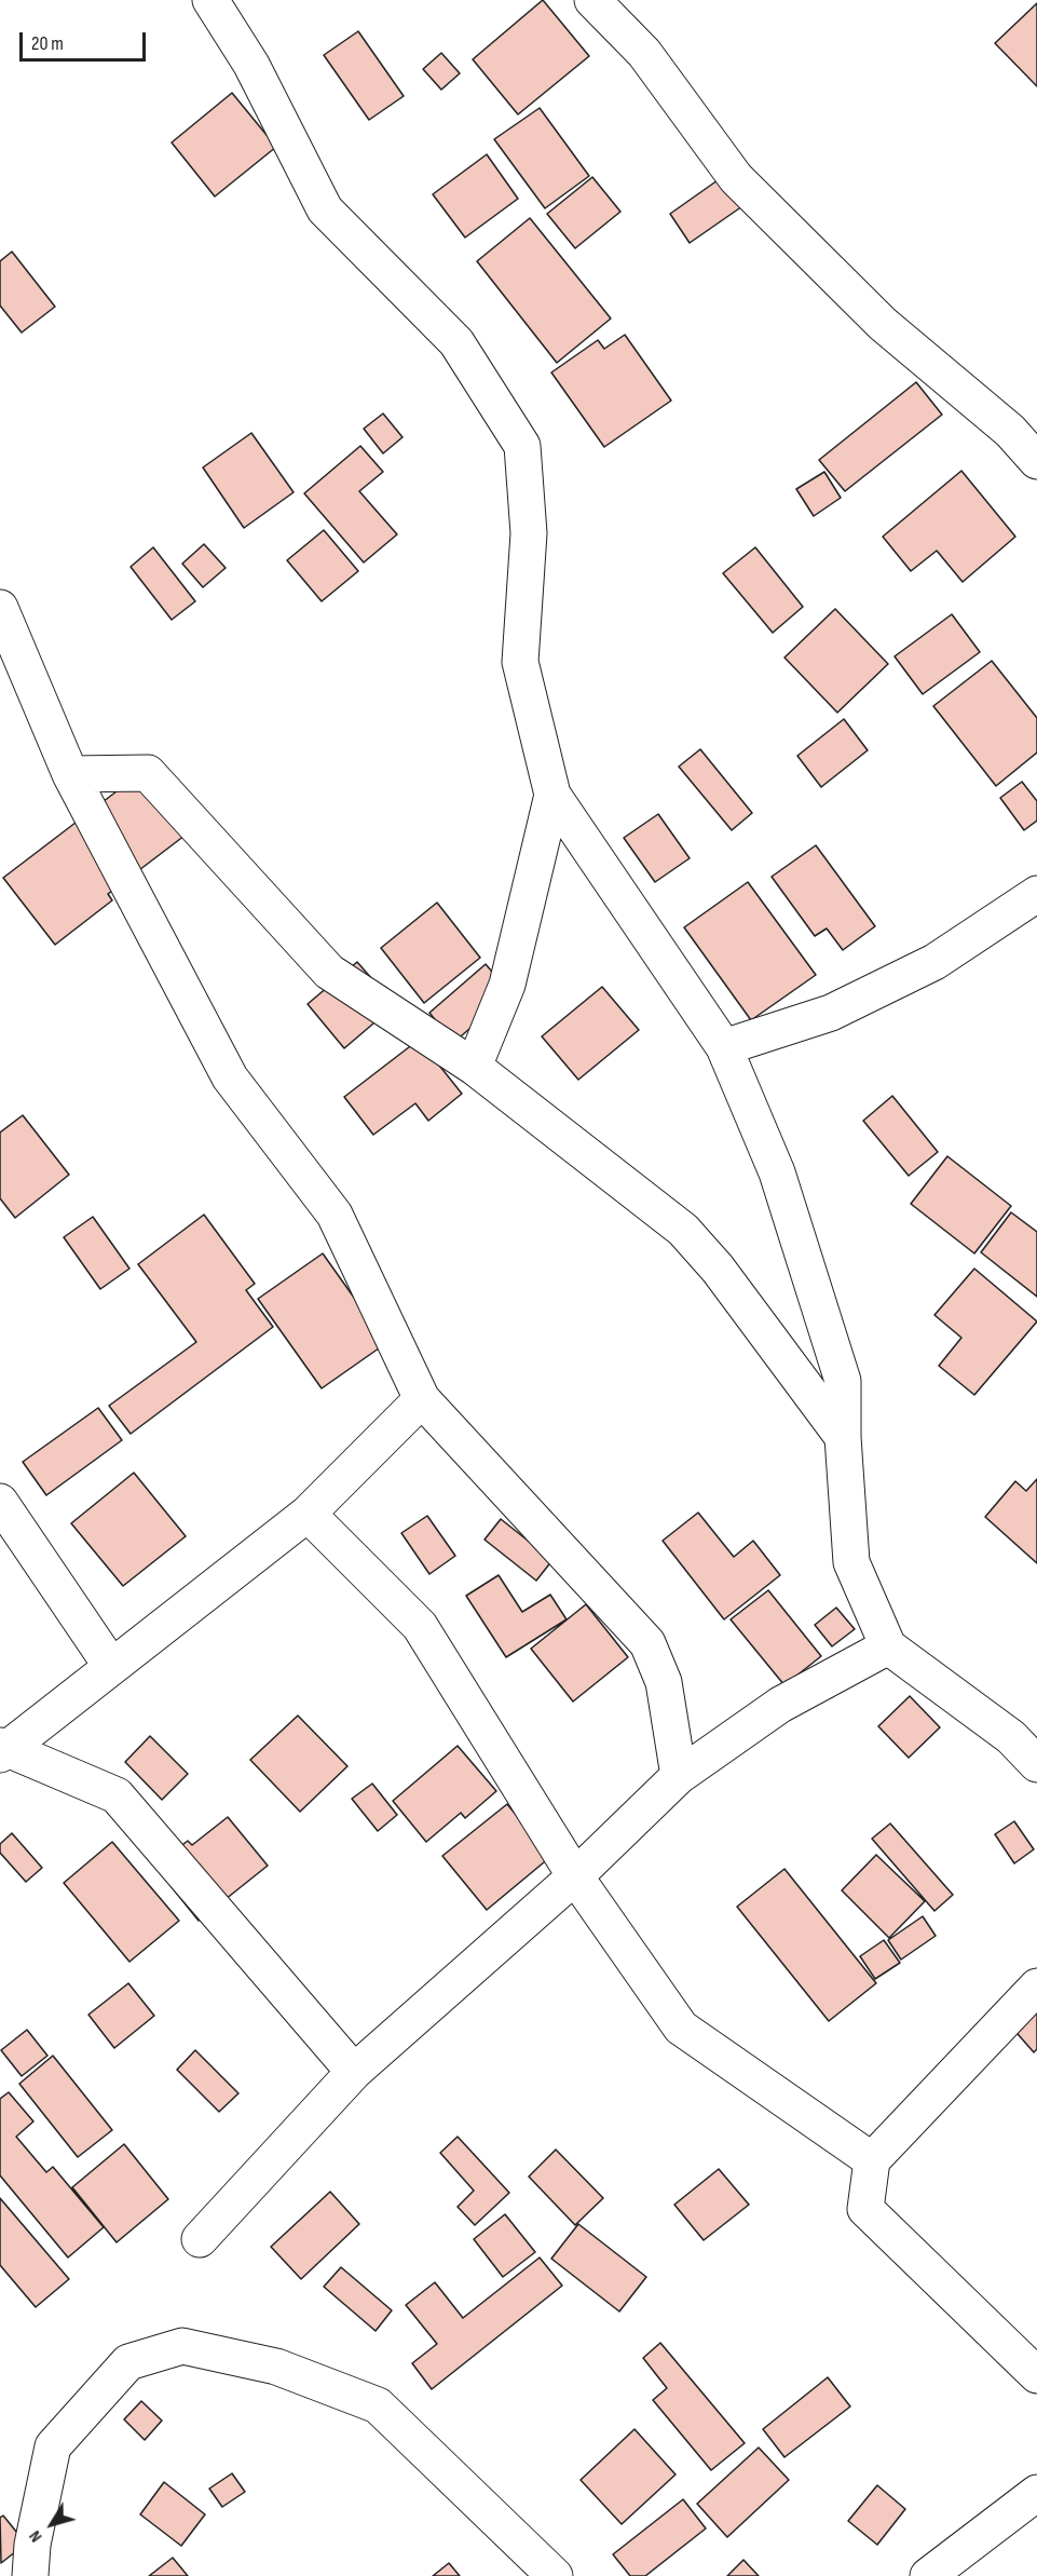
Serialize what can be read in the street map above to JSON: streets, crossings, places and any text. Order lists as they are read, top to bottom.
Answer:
{
  "scale_bar": "20 m",
  "north": "bottom left"
}
